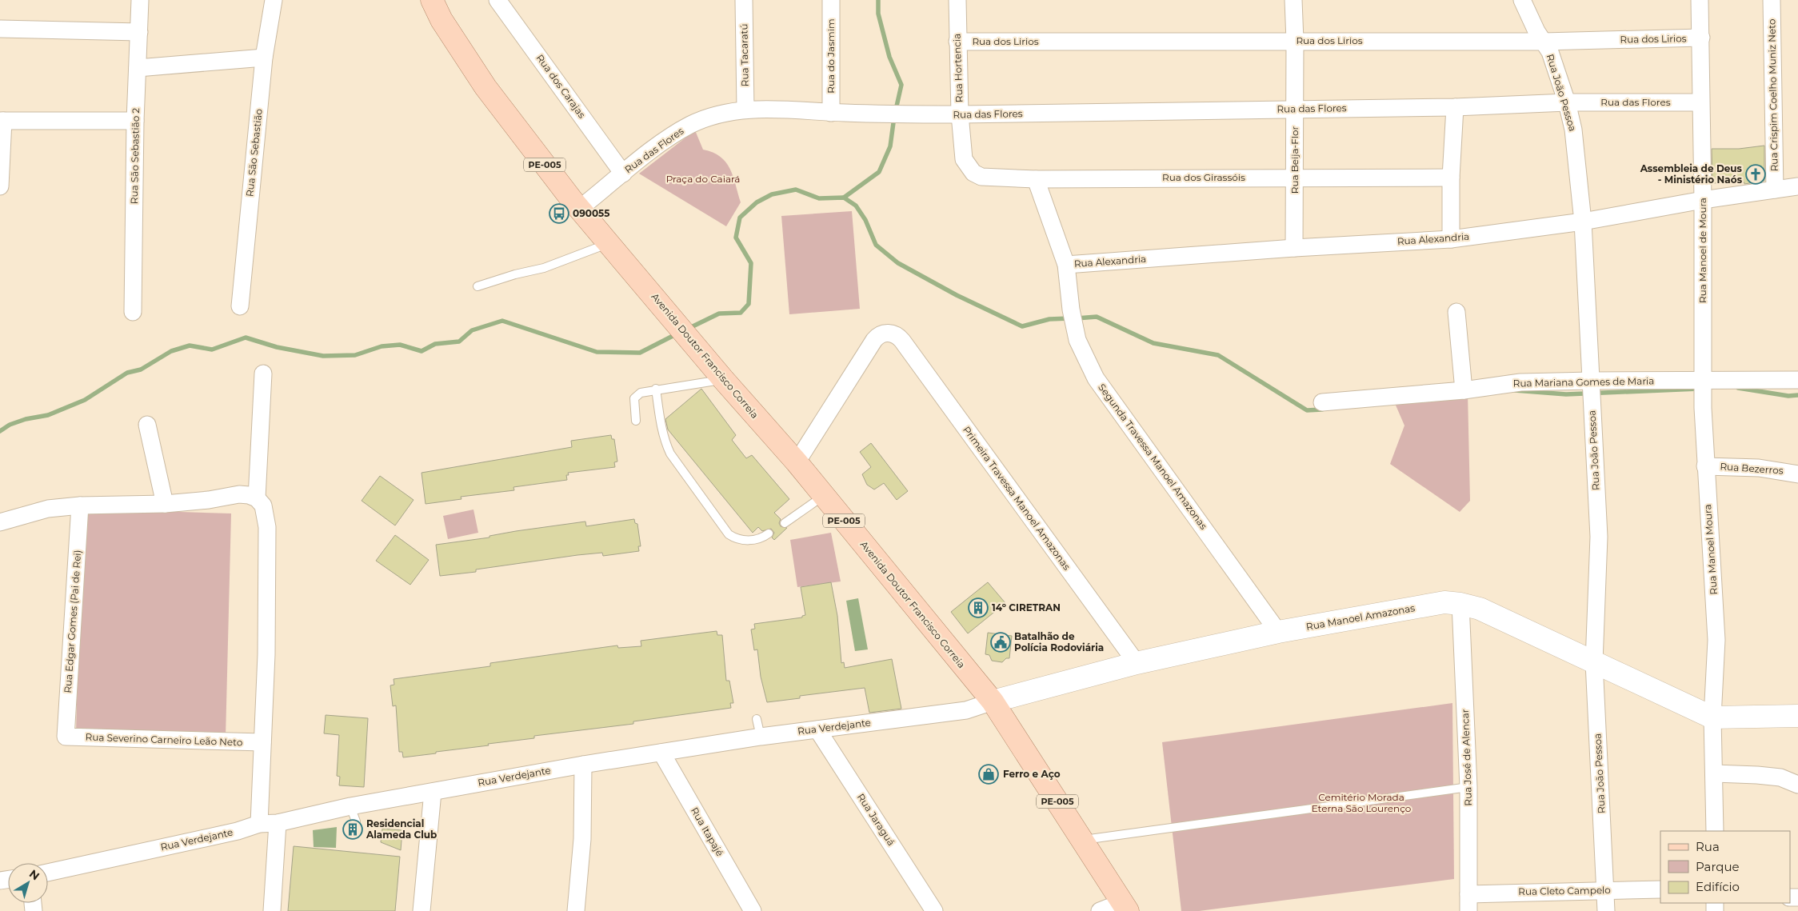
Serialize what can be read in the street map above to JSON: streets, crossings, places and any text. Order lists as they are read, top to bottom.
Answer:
{
  "streets": {
    "main road": ["PE-005", "Avenida Doutor Francisco Correia", "Rua Manoel Amazonas"],
    "street": [
      "Rua dos Lirios",
      "Rua Tacaratú",
      "Rua do Jasmim",
      "Rua Hortencia",
      "Rua dos Carajas",
      "Rua João Pessoa",
      "Rua Crispim Coelho Muniz Neto",
      "Rua das Flores",
      "Rua São Sebastião",
      "Rua São Sebastião 2",
      "Rua Beija-Flor",
      "Rua dos Girassóis",
      "Rua Alexandria",
      "Rua Manoel de Moura",
      "Rua Mariana Gomes de Maria",
      "Segunda Travessa Manoel Amazonas",
      "Rua Bezerros",
      "Primeira Travessa Manoel Amazonas",
      "Rua Manoel Moura",
      "Rua Edgar Gomes (Pai de Rei)",
      "Rua Verdejante",
      "Rua Severino Carneiro Leão Neto",
      "Rua José de Alencar",
      "Rua Jaraguá",
      "Rua Itapajé",
      "Rua Cleto Campelo"
    ]
  },
  "crossings": [
    ["Rua dos Lirios", "Rua Hortencia"],
    ["Rua dos Lirios", "Rua João Pessoa"],
    ["Rua dos Lirios", "Rua Beija-Flor"],
    ["Rua dos Lirios", "Rua Manoel de Moura"],
    ["Rua Tacaratú", "Rua das Flores"],
    ["Rua do Jasmim", "Rua das Flores"],
    ["Rua Hortencia", "Rua das Flores"],
    ["Rua Hortencia", "Rua dos Girassóis"],
    ["Rua dos Carajas", "Rua das Flores"],
    ["Rua João Pessoa", "Rua das Flores"],
    ["Rua João Pessoa", "Rua Alexandria"],
    ["Rua João Pessoa", "Rua Mariana Gomes de Maria"],
    ["Rua João Pessoa", "Rua Manoel Amazonas"],
    ["Rua João Pessoa", "Rua Cleto Campelo"],
    ["Rua Crispim Coelho Muniz Neto", "Rua Alexandria"],
    ["Rua das Flores", "Rua Beija-Flor"],
    ["Rua das Flores", "Rua Manoel de Moura"],
    ["Rua das Flores", "Avenida Doutor Francisco Correia"],
    ["Rua Beija-Flor", "Rua dos Girassóis"],
    ["Rua Beija-Flor", "Rua Alexandria"],
    ["PE-005", "Avenida Doutor Francisco Correia"],
    ["PE-005", "Rua Manoel Amazonas"],
    ["PE-005", "Rua Verdejante"],
    ["Rua Alexandria", "Rua Manoel de Moura"],
    ["Rua Alexandria", "Segunda Travessa Manoel Amazonas"],
    ["Rua Manoel de Moura", "Rua Mariana Gomes de Maria"],
    ["Rua Manoel de Moura", "Rua Manoel Moura"],
    ["Avenida Doutor Francisco Correia", "Primeira Travessa Manoel Amazonas"],
    ["Avenida Doutor Francisco Correia", "Rua Manoel Amazonas"],
    ["Avenida Doutor Francisco Correia", "Rua Verdejante"],
    ["Rua Mariana Gomes de Maria", "Rua Manoel Moura"],
    ["Segunda Travessa Manoel Amazonas", "Rua Manoel Amazonas"],
    ["Rua Bezerros", "Rua Manoel Moura"],
    ["Primeira Travessa Manoel Amazonas", "Rua Manoel Amazonas"],
    ["Rua Manoel Moura", "Rua Manoel Amazonas"],
    ["Rua Manoel Amazonas", "Rua Verdejante"],
    ["Rua Manoel Amazonas", "Rua José de Alencar"],
    ["Rua Edgar Gomes (Pai de Rei)", "Rua Severino Carneiro Leão Neto"],
    ["Rua Verdejante", "Rua Jaraguá"],
    ["Rua Verdejante", "Rua Itapajé"],
    ["Rua José de Alencar", "Rua Cleto Campelo"]
  ],
  "parks": ["Praça do Caiará", "Cemitério Morada Eterna São Lourenço"],
  "places": {
    "church": ["Assembleia de Deus - Ministério Naós"],
    "bus stop": ["090055"],
    "building": ["14º CIRETRAN", "Residencial Alameda Club"],
    "public building": ["Batalhão de Polícia Rodoviária"],
    "shop": ["Ferro e Aço"]
  },
  "legend": ["Rua", "Parque", "Edifício"],
  "north": "top right"
}
